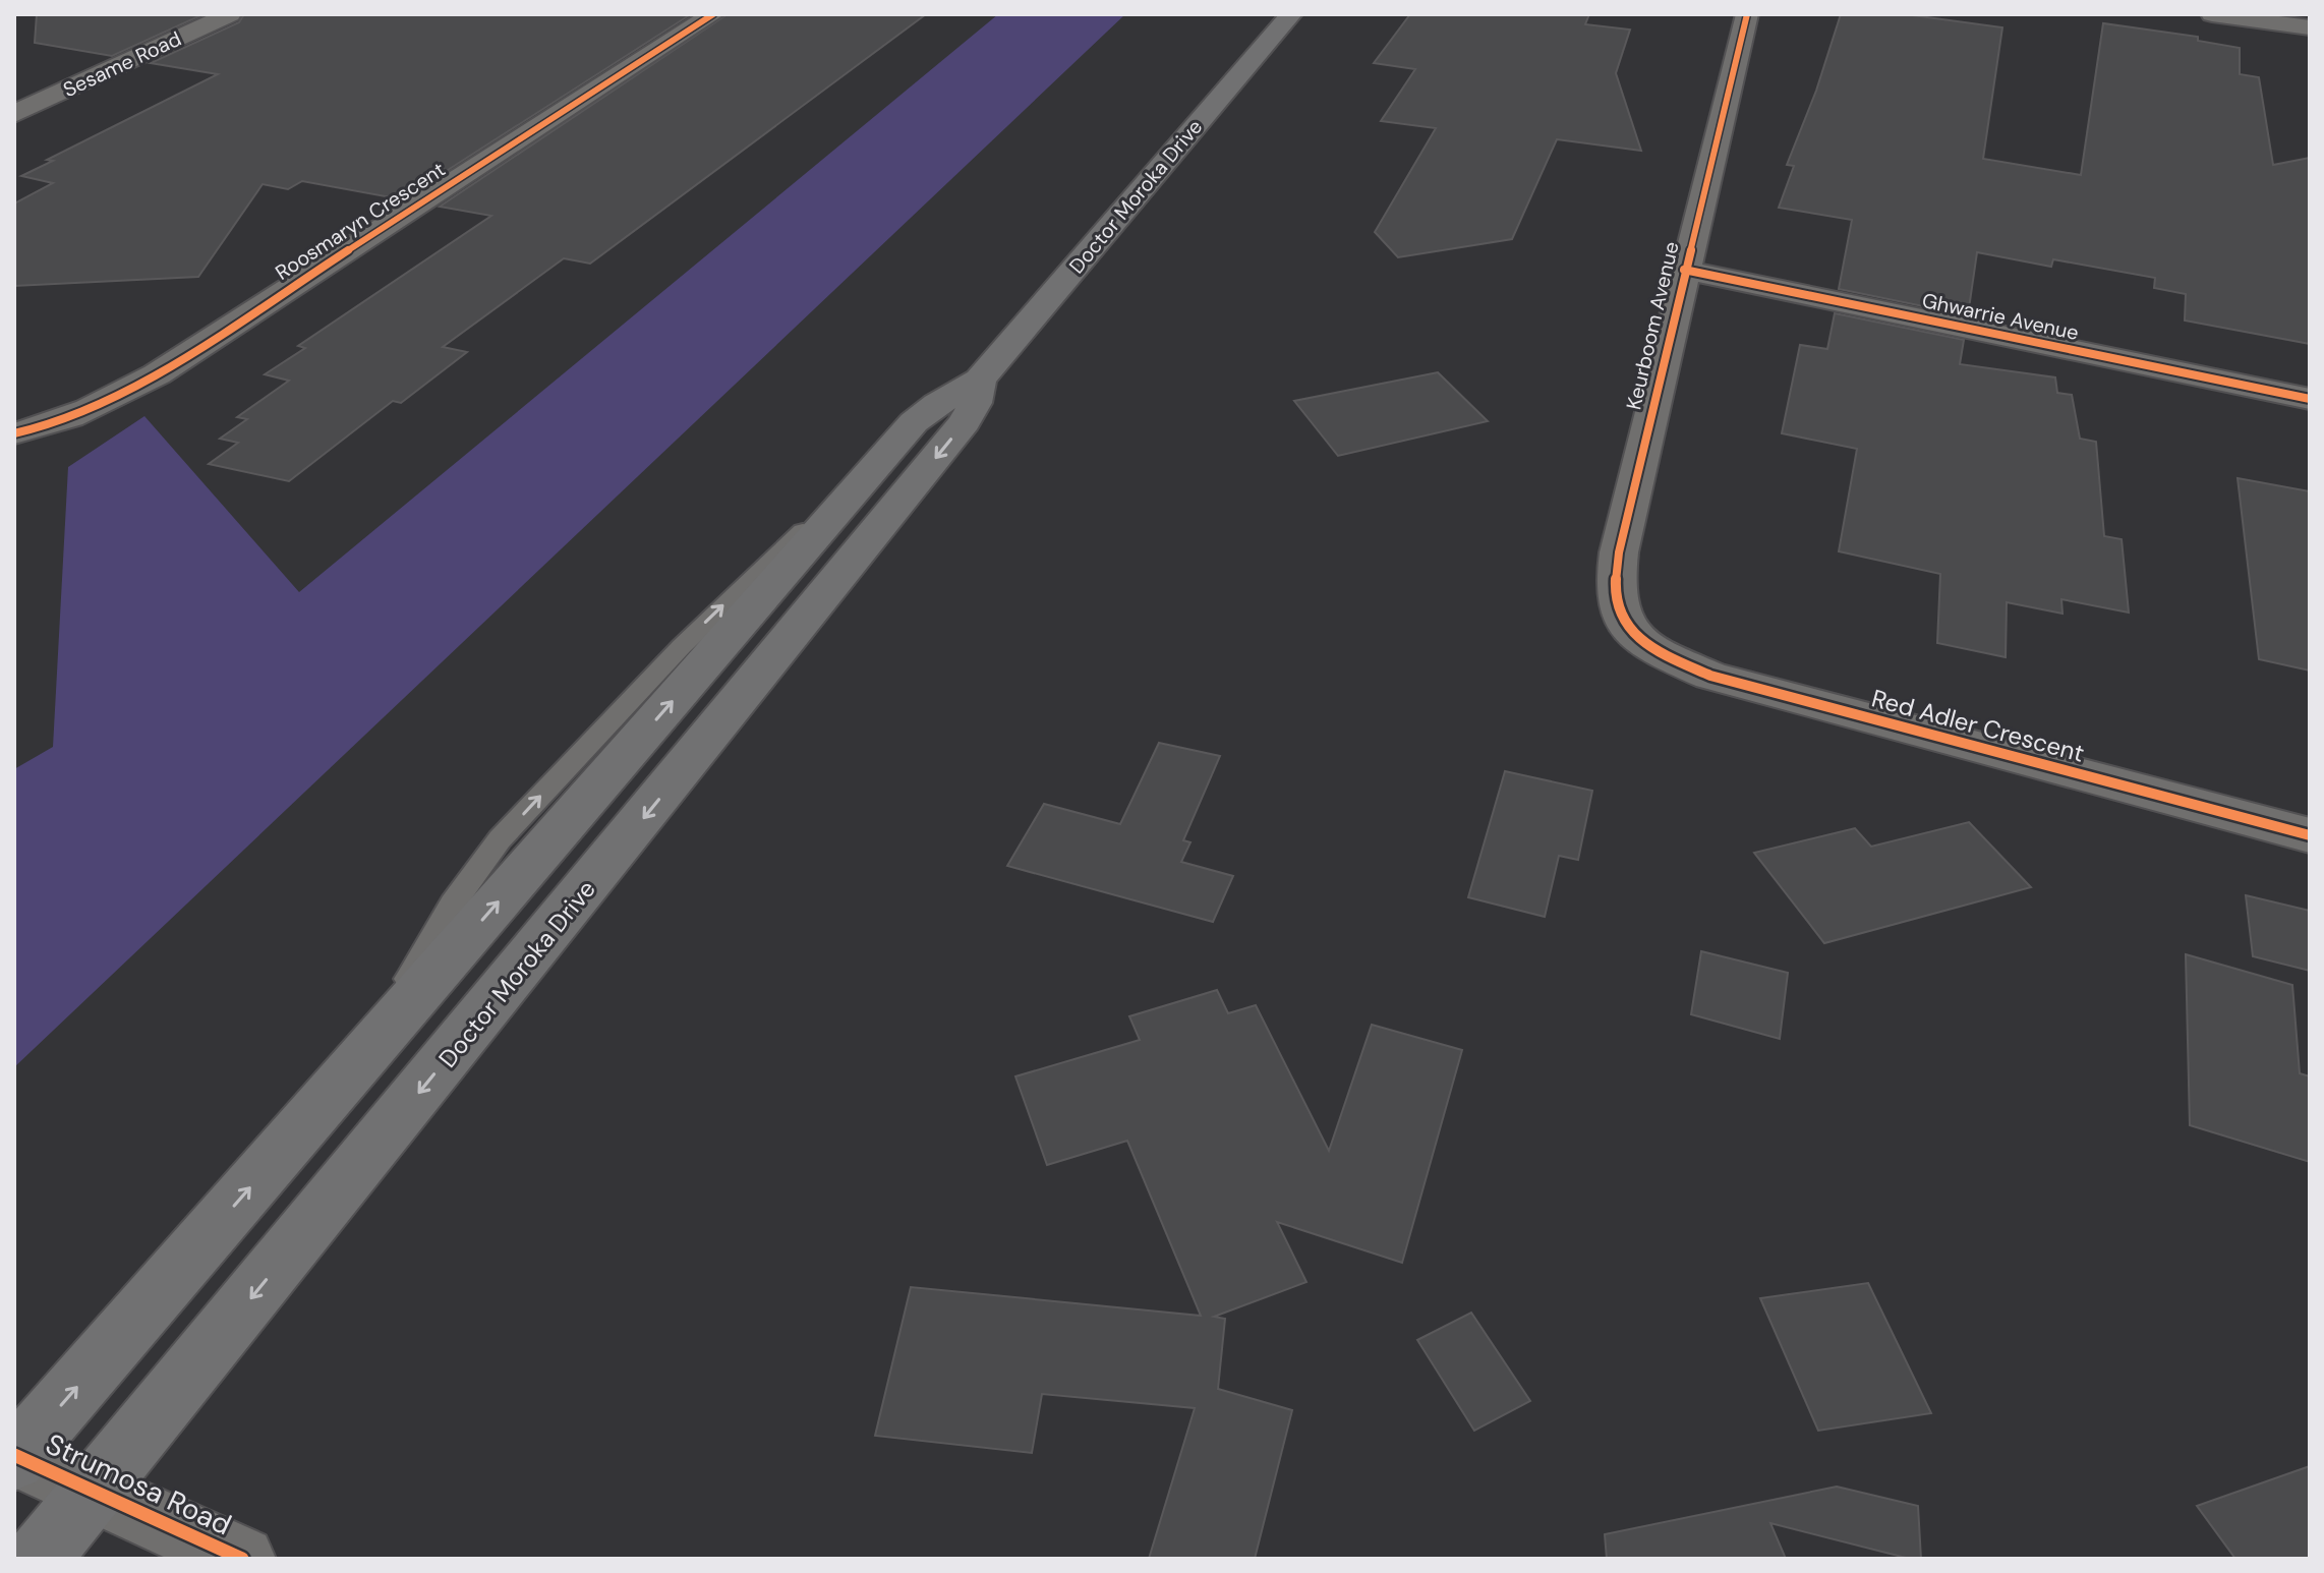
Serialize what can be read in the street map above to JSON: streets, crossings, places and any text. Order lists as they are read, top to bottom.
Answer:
{
  "streets": {
    "main road": ["Doctor Moroka Drive"],
    "street": [
      "Sesame Road",
      "Roosmaryn Crescent",
      "Ghwarrie Avenue",
      "Keurboom Avenue",
      "Red Adler Crescent",
      "Strumosa Road"
    ]
  },
  "crossings": [
    ["Doctor Moroka Drive", "Strumosa Road"],
    ["Ghwarrie Avenue", "Keurboom Avenue"],
    ["Keurboom Avenue", "Red Adler Crescent"]
  ]
}
